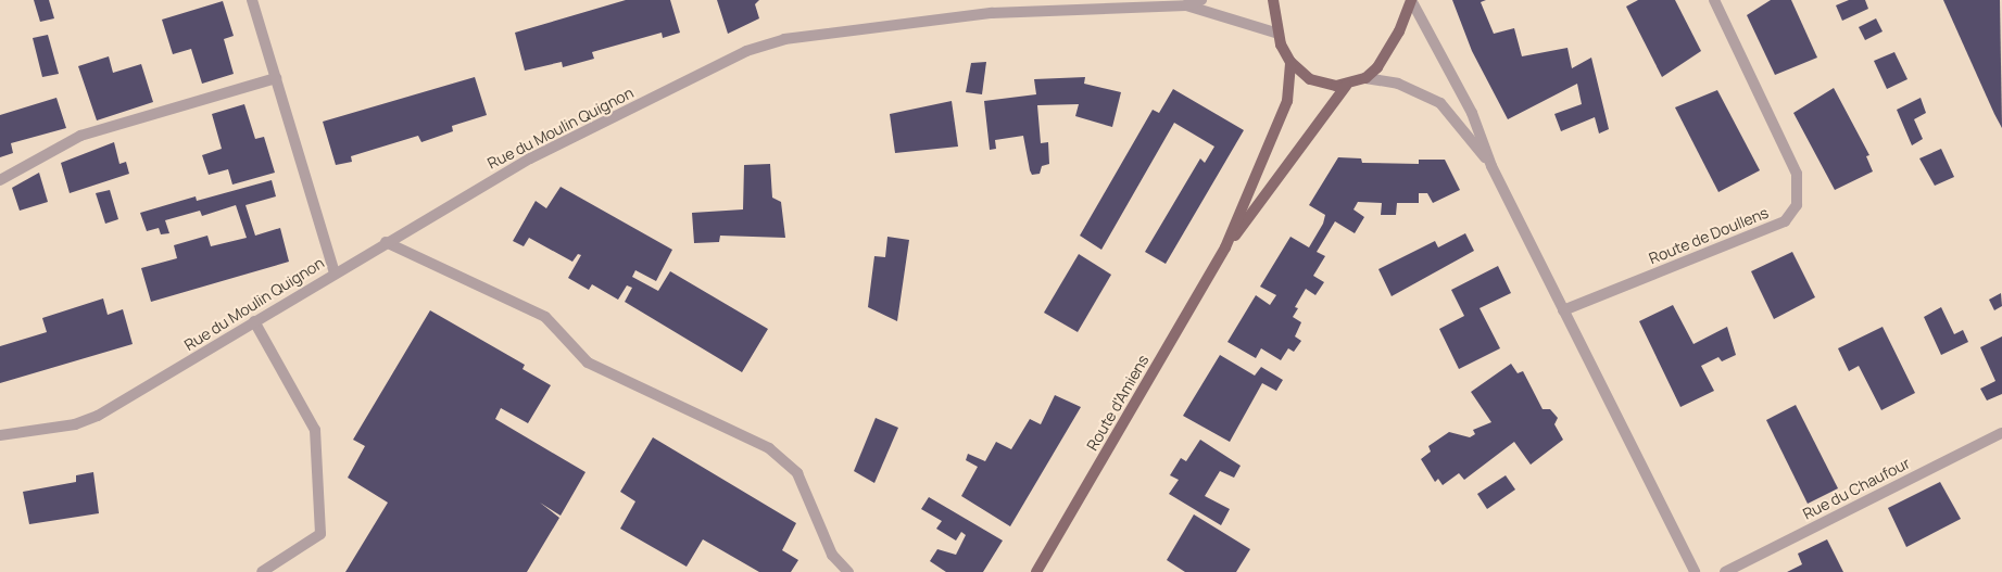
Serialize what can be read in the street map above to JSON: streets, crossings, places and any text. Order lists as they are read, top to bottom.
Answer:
{
  "streets": {
    "main road": ["Route d'Amiens"],
    "street": ["Rue du Moulin Quignon", "Route de Doullens", "Rue du Chaufour"]
  }
}
